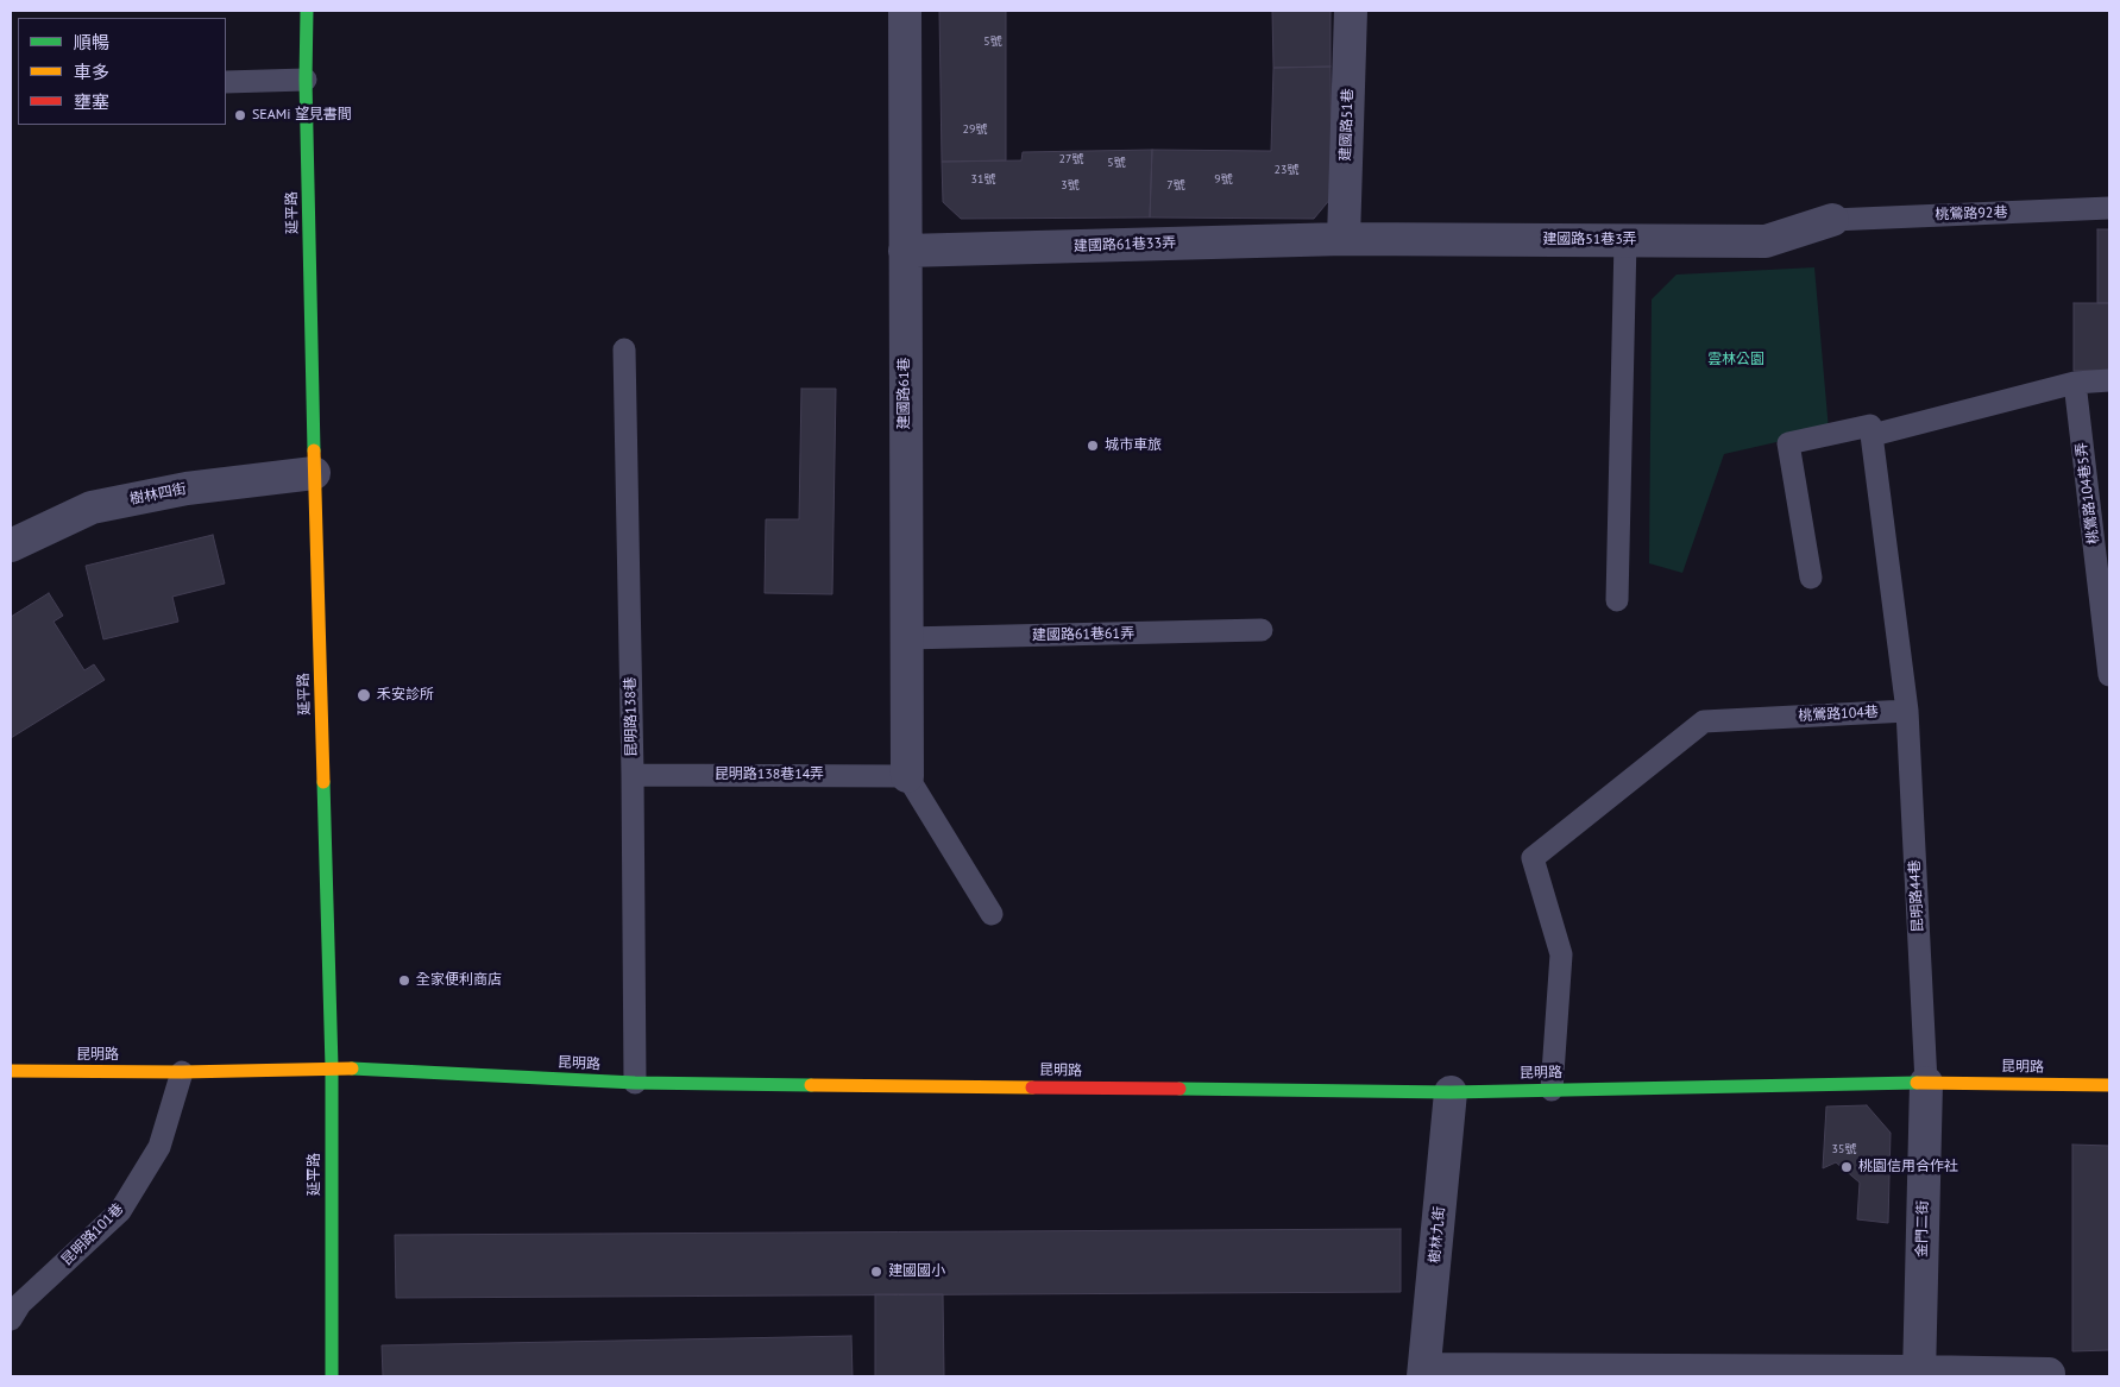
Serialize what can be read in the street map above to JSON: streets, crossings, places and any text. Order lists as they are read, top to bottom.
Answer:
{
  "streets": {
    "street": [
      "建國路51巷",
      "延平路",
      "建國路51巷3弄",
      "建國路61巷33弄",
      "建國路61巷",
      "樹林四街",
      "昆明路",
      "金門二街",
      "樹林九街"
    ],
    "lane": [
      "桃鶯路92巷",
      "桃鶯路104巷5弄",
      "建國路61巷61弄",
      "桃鶯路104巷",
      "昆明路138巷",
      "昆明路138巷14弄",
      "昆明路44巷",
      "昆明路101巷"
    ]
  },
  "crossings": [
    ["建國路51巷", "建國路51巷3弄"],
    ["建國路51巷", "建國路61巷33弄"],
    ["延平路", "樹林四街"],
    ["延平路", "昆明路"],
    ["桃鶯路92巷", "建國路51巷3弄"],
    ["建國路51巷3弄", "建國路61巷33弄"],
    ["建國路61巷33弄", "建國路61巷"],
    ["建國路61巷", "建國路61巷61弄"],
    ["建國路61巷", "昆明路138巷14弄"],
    ["桃鶯路104巷", "昆明路44巷"],
    ["桃鶯路104巷", "昆明路"],
    ["昆明路138巷", "昆明路138巷14弄"],
    ["昆明路138巷", "昆明路"],
    ["昆明路44巷", "昆明路"],
    ["昆明路44巷", "金門二街"],
    ["昆明路", "金門二街"],
    ["昆明路", "昆明路101巷"],
    ["昆明路", "樹林九街"]
  ],
  "parks": ["雲林公園"],
  "places": [
    "SEAMi 望見書間",
    "城市車旅",
    "禾安診所",
    "全家便利商店",
    "桃園信用合作社",
    "建國國小"
  ],
  "house_numbers": [
    "5號",
    "29號",
    "27號",
    "5號",
    "23號",
    "31號",
    "9號",
    "3號",
    "7號",
    "35號"
  ],
  "legend": ["順暢", "車多", "壅塞"]
}
